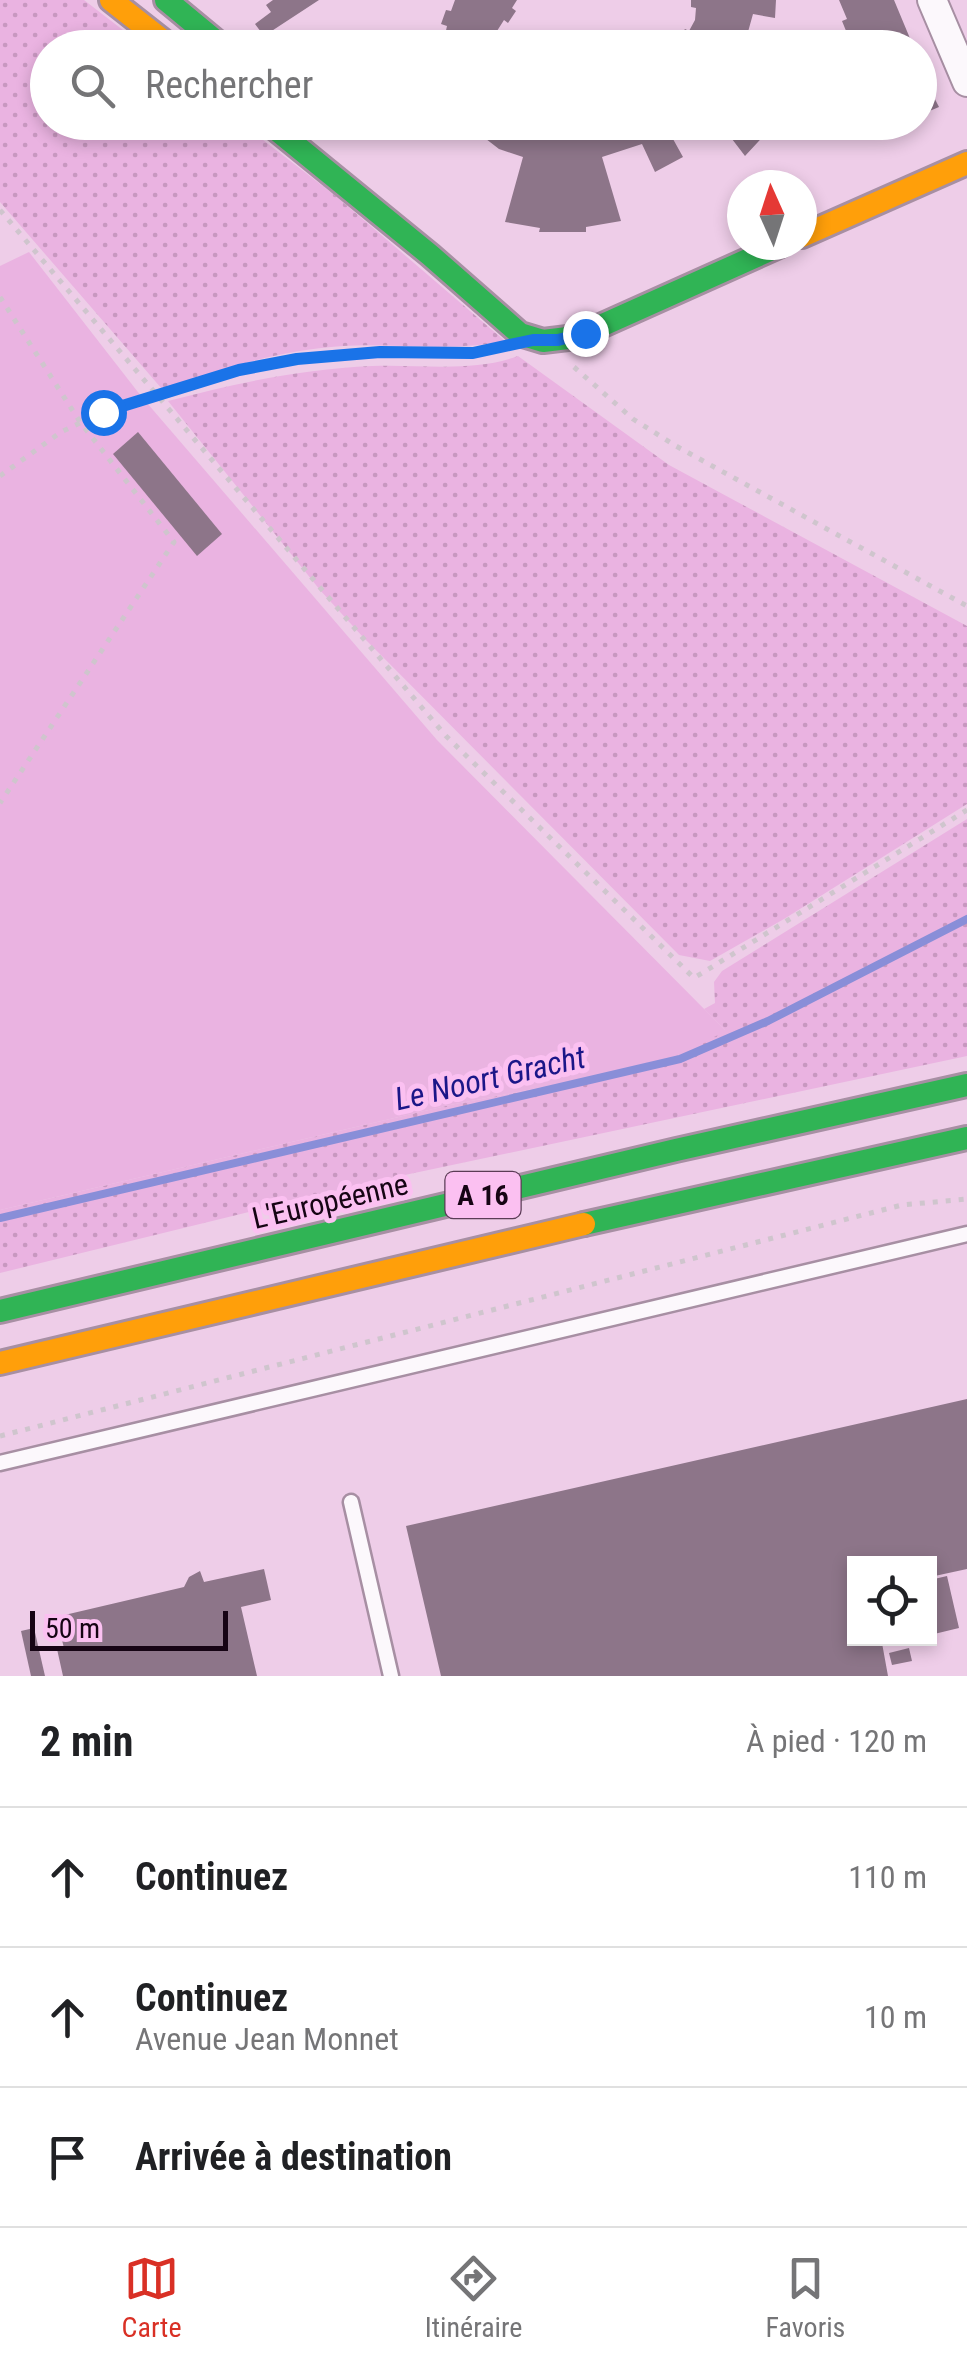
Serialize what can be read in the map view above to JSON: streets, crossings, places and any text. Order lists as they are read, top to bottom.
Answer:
{
  "streets": {
    "main road": ["A 16", "L'Européenne"]
  },
  "water": ["Le Noort Gracht"],
  "scale_bar": "50 m",
  "north": "top",
  "page": {
    "search": "Rechercher",
    "scale": "50 m",
    "heading": ["2 min", "À pied · 120 m"],
    "list": [
      ["Continuez", "110 m"],
      ["Continuez", "Avenue Jean Monnet", "10 m"],
      "Arrivée à destination"
    ],
    "nav": ["Carte", "Itinéraire", "Favoris"]
  }
}
